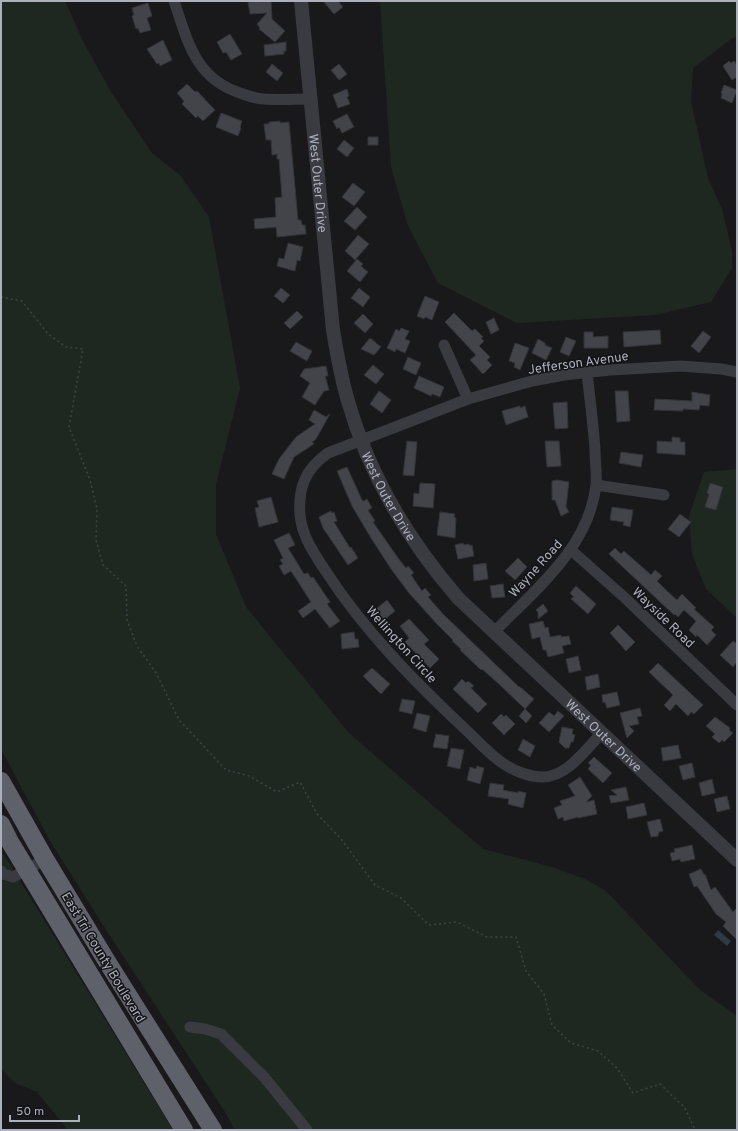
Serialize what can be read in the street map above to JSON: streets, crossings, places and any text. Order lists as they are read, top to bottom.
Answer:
{
  "streets": {
    "highway": ["East Tri County Boulevard"],
    "street": [
      "West Outer Drive",
      "Jefferson Avenue",
      "Wayne Road",
      "Wayside Road",
      "Wellington Circle"
    ]
  },
  "crossings": [
    ["West Outer Drive", "Jefferson Avenue"],
    ["West Outer Drive", "Wayne Road"],
    ["West Outer Drive", "Wellington Circle"],
    ["Jefferson Avenue", "Wayne Road"],
    ["Jefferson Avenue", "Wellington Circle"],
    ["Wayne Road", "Wayside Road"]
  ],
  "scale_bar": "50 m"
}
